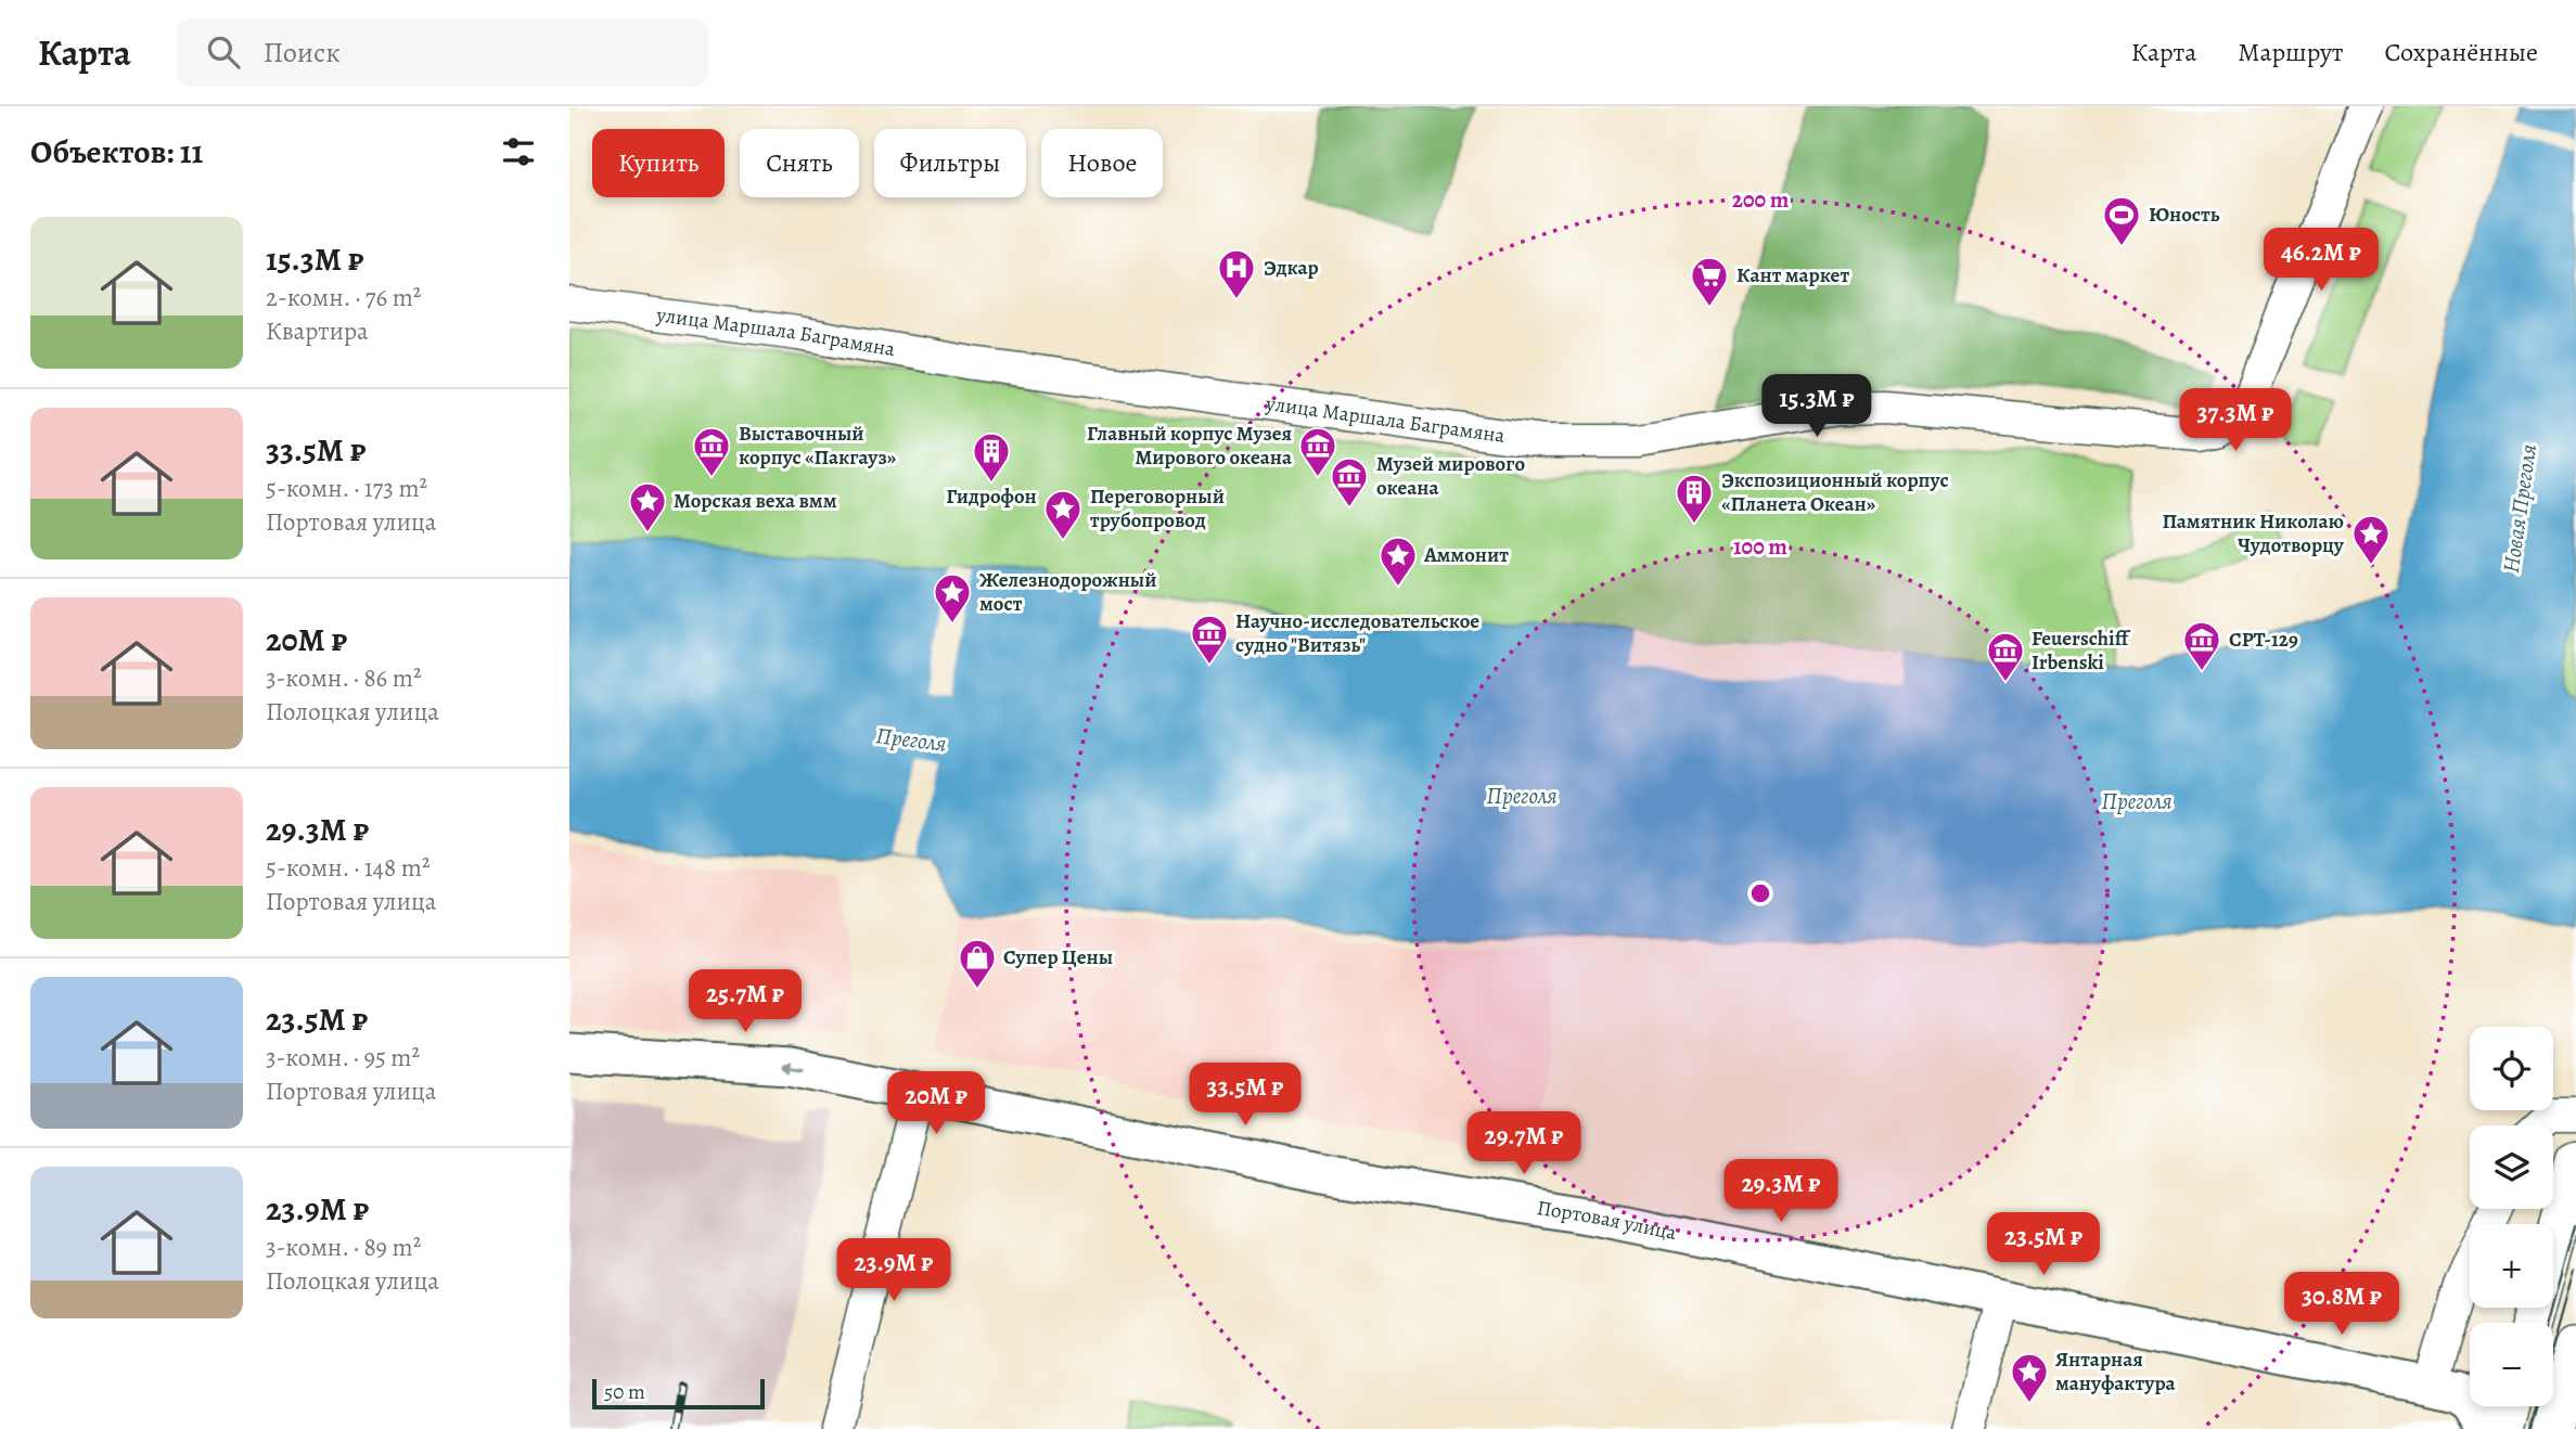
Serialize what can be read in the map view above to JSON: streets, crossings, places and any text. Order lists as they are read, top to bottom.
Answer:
{
  "streets": {
    "main road": ["Портовая улица"],
    "street": ["улица Маршала Баграмяна"]
  },
  "water": ["Новая Преголя", "Преголя"],
  "places": {
    "sports": ["Юность"],
    "hospital": ["Эдкар"],
    "supermarket": ["Кант маркет"],
    "museum": [
      "Выставочный корпус «Пакгауз»",
      "Главный корпус Музея Мирового океана",
      "Музей мирового океана",
      "Научно-исследовательское судно \"Витязь\"",
      "СРТ-129",
      "Feuerschiff Irbenski"
    ],
    "building": ["Гидрофон", "Экспозиционный корпус «Планета Океан»"],
    "place": [
      "Морская веха вмм",
      "Переговорный трубопровод",
      "Памятник Николаю Чудотворцу",
      "Аммонит",
      "Железнодорожный мост",
      "Янтарная мануфактура"
    ],
    "shop": ["Супер Цены"]
  },
  "scale_bar": "50 m",
  "page": {
    "header": "Карта",
    "search": "Поиск",
    "nav": ["Карта", "Маршрут", "Сохранённые"],
    "heading": "Объектов: 11",
    "chip": [
      "Купить",
      "Снять",
      "Фильтры",
      "Новое"
    ],
    "list": [
      {
        "name": "15.3M ₽",
        "note": "2-комн. · 76 m² · Квартира"
      },
      {
        "name": "33.5M ₽",
        "note": "5-комн. · 173 m² · Портовая улица"
      },
      {
        "name": "20M ₽",
        "note": "3-комн. · 86 m² · Полоцкая улица"
      },
      {
        "name": "29.3M ₽",
        "note": "5-комн. · 148 m² · Портовая улица"
      },
      {
        "name": "23.5M ₽",
        "note": "3-комн. · 95 m² · Портовая улица"
      },
      {
        "name": "23.9M ₽",
        "note": "3-комн. · 89 m² · Полоцкая улица"
      }
    ],
    "price": [
      "46.2M ₽",
      "15.3M ₽",
      "37.3M ₽",
      "25.7M ₽",
      "33.5M ₽",
      "20M ₽",
      "29.7M ₽",
      "29.3M ₽",
      "23.5M ₽",
      "23.9M ₽",
      "30.8M ₽"
    ],
    "map_buttons": ["+", "−"],
    "scale": "50 m"
  },
  "rings": ["200 m", "100 m"]
}
